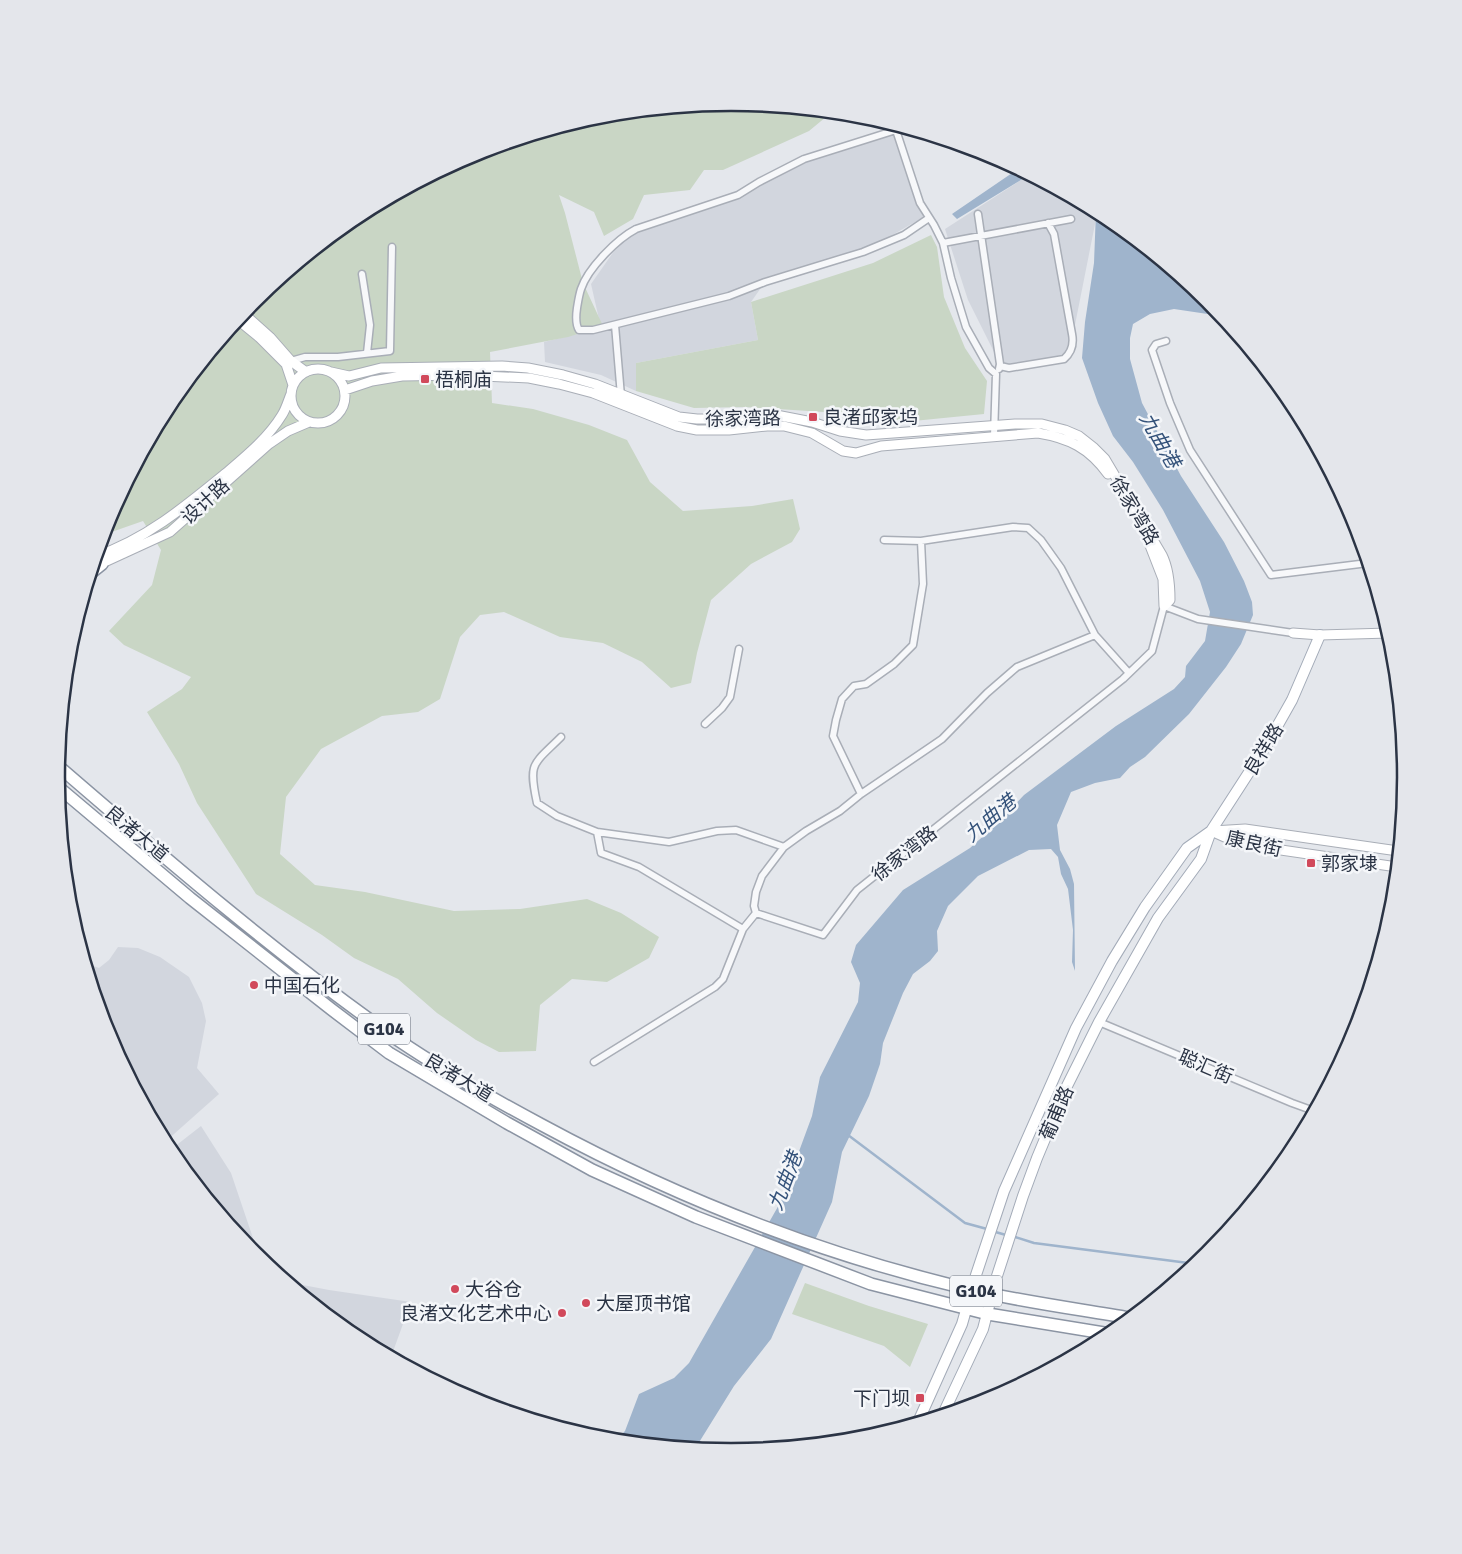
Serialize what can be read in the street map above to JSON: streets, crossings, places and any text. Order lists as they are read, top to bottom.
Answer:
{
  "streets": {
    "highway": ["良渚大道", "G104"],
    "main road": ["良祥路", "葡甫路"],
    "street": [
      "徐家湾路",
      "设计路",
      "康良街",
      "聪汇街"
    ]
  },
  "crossings": [
    ["徐家湾路", "设计路"],
    ["良祥路", "康良街"],
    ["良祥路", "葡甫路"],
    ["良渚大道", "G104"],
    ["良渚大道", "葡甫路"],
    ["康良街", "葡甫路"],
    ["G104", "葡甫路"],
    ["聪汇街", "葡甫路"]
  ],
  "water": ["九曲港"],
  "places": {
    "transit": [
      "梧桐庙",
      "良渚邱家坞",
      "郭家埭",
      "下门坝"
    ],
    "other": [
      "中国石化",
      "大谷仓",
      "大屋顶书馆",
      "良渚文化艺术中心"
    ]
  }
}
